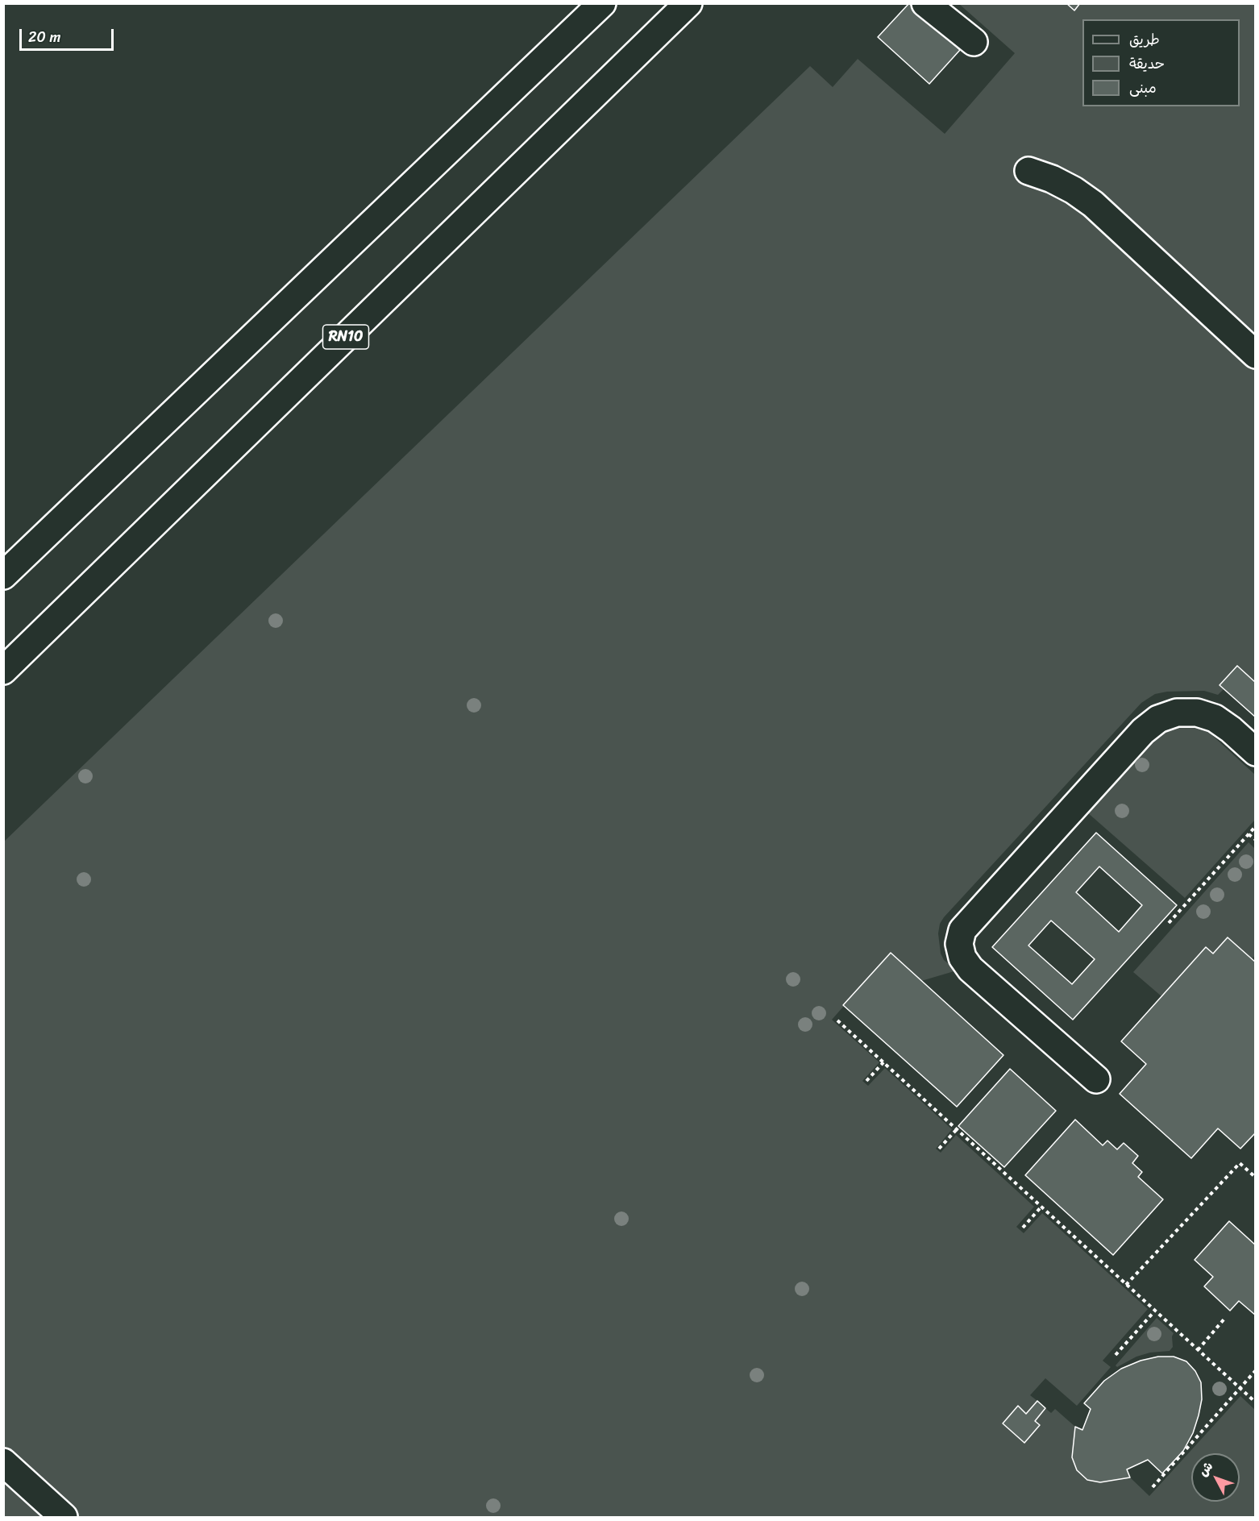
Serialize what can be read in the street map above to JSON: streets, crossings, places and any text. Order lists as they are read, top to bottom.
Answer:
{
  "streets": {
    "main road": ["RN10"]
  },
  "legend": ["طريق", "حديقة", "مبنى"],
  "scale_bar": "20 m",
  "north": "top left"
}
